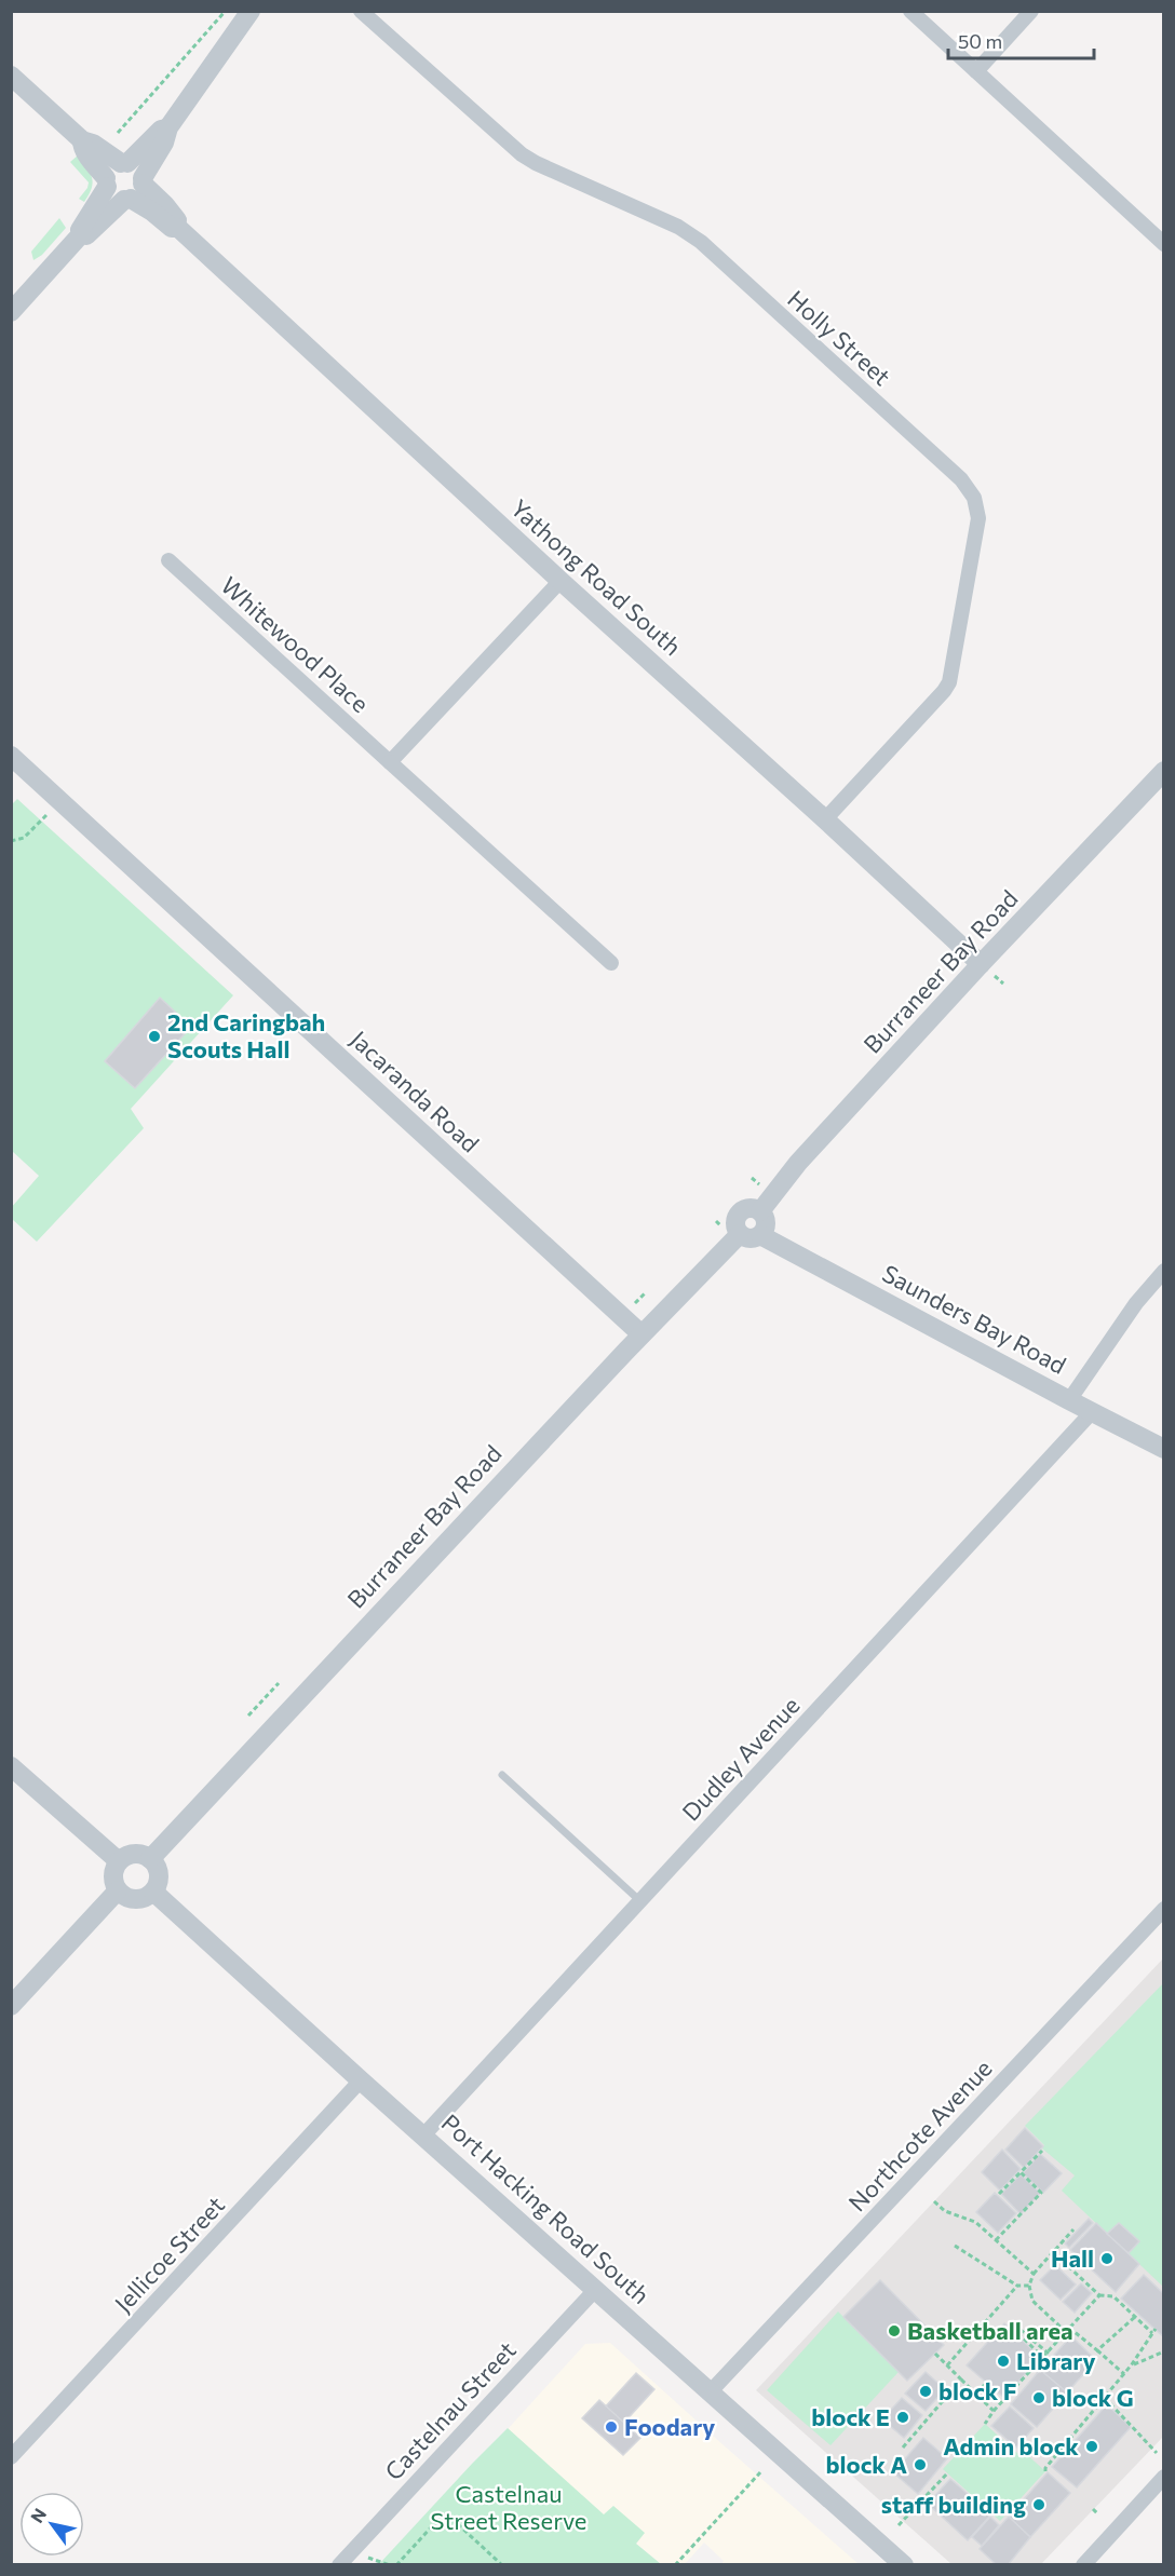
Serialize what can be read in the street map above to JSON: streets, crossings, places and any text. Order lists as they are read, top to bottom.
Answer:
{
  "streets": {
    "street": [
      "Holly Street",
      "Yathong Road South",
      "Whitewood Place",
      "Burraneer Bay Road",
      "Jacaranda Road",
      "Saunders Bay Road",
      "Dudley Avenue",
      "Northcote Avenue",
      "Port Hacking Road South",
      "Jellicoe Street",
      "Castelnau Street"
    ]
  },
  "crossings": [
    ["Holly Street", "Yathong Road South"],
    ["Yathong Road South", "Burraneer Bay Road"],
    ["Burraneer Bay Road", "Jacaranda Road"],
    ["Burraneer Bay Road", "Saunders Bay Road"],
    ["Burraneer Bay Road", "Port Hacking Road South"],
    ["Saunders Bay Road", "Dudley Avenue"],
    ["Dudley Avenue", "Port Hacking Road South"],
    ["Northcote Avenue", "Port Hacking Road South"],
    ["Port Hacking Road South", "Jellicoe Street"],
    ["Port Hacking Road South", "Castelnau Street"]
  ],
  "parks": ["Castelnau Street Reserve"],
  "places": [
    "2nd Caringbah Scouts Hall",
    "Hall",
    "Basketball area",
    "Library",
    "block F",
    "block G",
    "block E",
    "Foodary",
    "Admin block",
    "block A",
    "staff building"
  ],
  "scale_bar": "50 m",
  "north": "top left"
}
